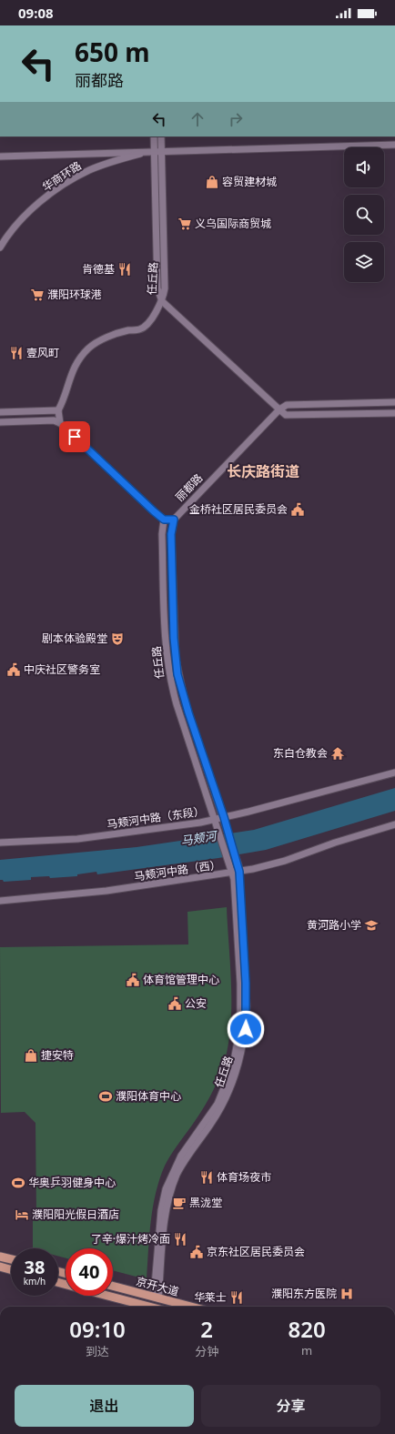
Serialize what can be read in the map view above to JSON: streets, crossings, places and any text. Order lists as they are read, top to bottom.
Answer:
{
  "streets": {
    "main road": ["京开大道"],
    "street": [
      "华商环路",
      "任丘路",
      "丽都路",
      "马颊河中路（东段）",
      "马颊河中路（西）"
    ]
  },
  "crossings": [
    ["华商环路", "任丘路"],
    ["任丘路", "丽都路"],
    ["任丘路", "马颊河中路（东段）"],
    ["任丘路", "马颊河中路（西）"],
    ["任丘路", "京开大道"]
  ],
  "districts": ["长庆路街道"],
  "water": ["马颊河"],
  "places": {
    "shop": ["容贸建材城", "捷安特"],
    "supermarket": ["义乌国际商贸城", "濮阳环球港"],
    "restaurant": [
      "肯德基",
      "壹风町",
      "体育场夜市",
      "了辛·爆汁烤冷面",
      "华莱士"
    ],
    "public building": [
      "金桥社区居民委员会",
      "中庆社区警务室",
      "体育馆管理中心",
      "公安",
      "京东社区居民委员会"
    ],
    "theatre": ["剧本体验殿堂"],
    "temple": ["东白仓教会"],
    "school or university": ["黄河路小学"],
    "sports": ["濮阳体育中心", "华奥乒羽健身中心"],
    "cafe": ["黑泷堂"],
    "hotel": ["濮阳阳光假日酒店"],
    "hospital": ["濮阳东方医院"]
  },
  "page": {
    "status": "09:08",
    "turn": ["650 m", "丽都路"],
    "speed": "38 km/h",
    "limit": "40",
    "eta": [
      "09:10",
      "到达",
      "2",
      "分钟",
      "820",
      "m"
    ],
    "buttons": ["退出", "分享"]
  }
}
